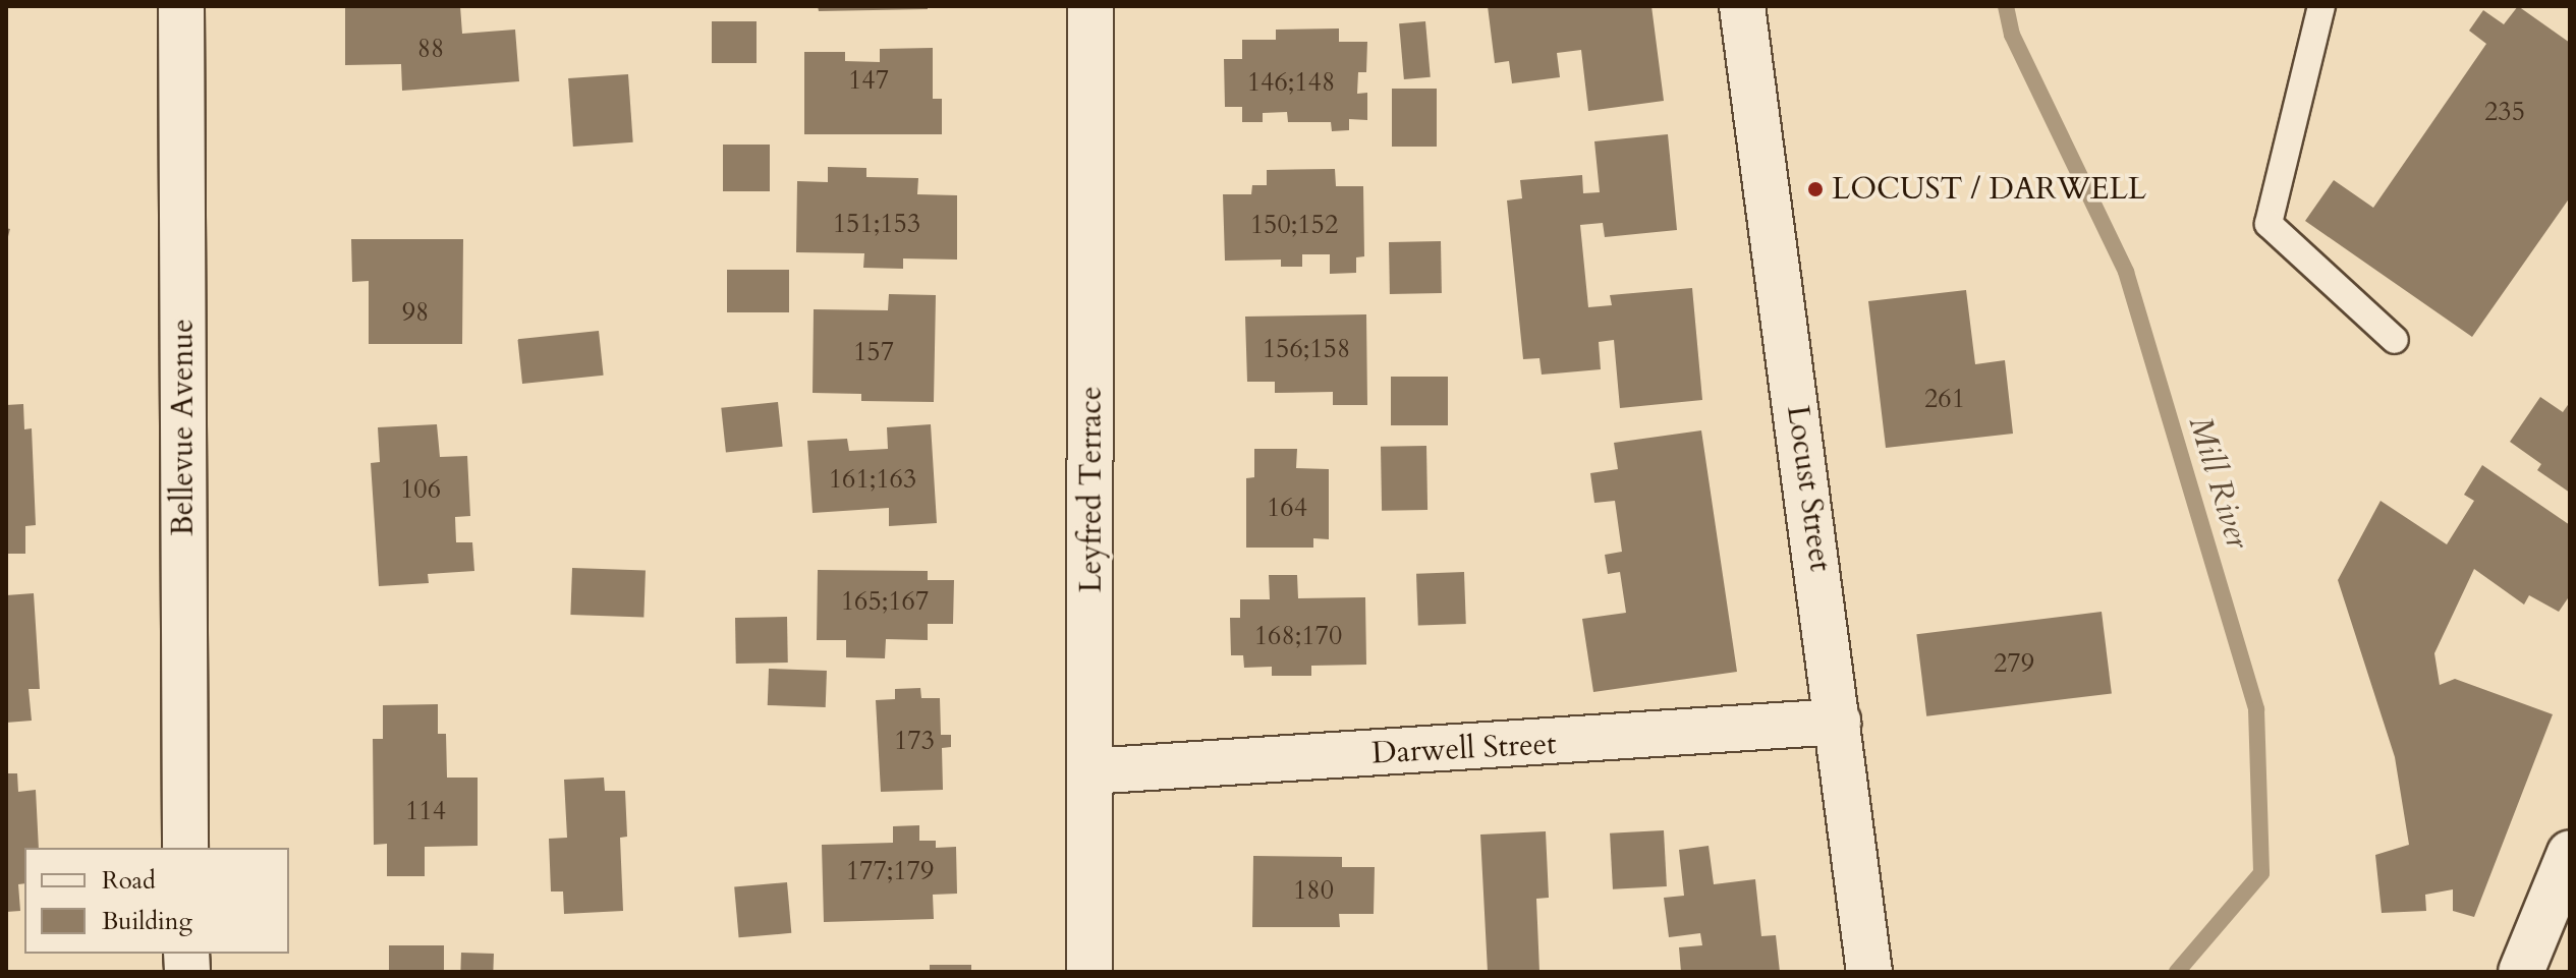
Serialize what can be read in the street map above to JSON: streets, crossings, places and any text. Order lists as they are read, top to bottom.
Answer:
{
  "streets": {
    "street": [
      "Bellevue Avenue",
      "Locust Street",
      "Leyfred Terrace",
      "Darwell Street"
    ]
  },
  "crossings": [
    ["Locust Street", "Darwell Street"],
    ["Leyfred Terrace", "Darwell Street"]
  ],
  "water": ["Mill River"],
  "places": ["LOCUST / DARWELL"],
  "house_numbers": [
    "88",
    "147",
    "146;148",
    "235",
    "151;153",
    "150;152",
    "98",
    "156;158",
    "157",
    "261",
    "161;163",
    "106",
    "164",
    "165;167",
    "168;170",
    "279",
    "173",
    "114",
    "177;179",
    "180"
  ],
  "legend": ["Road", "Building"]
}
